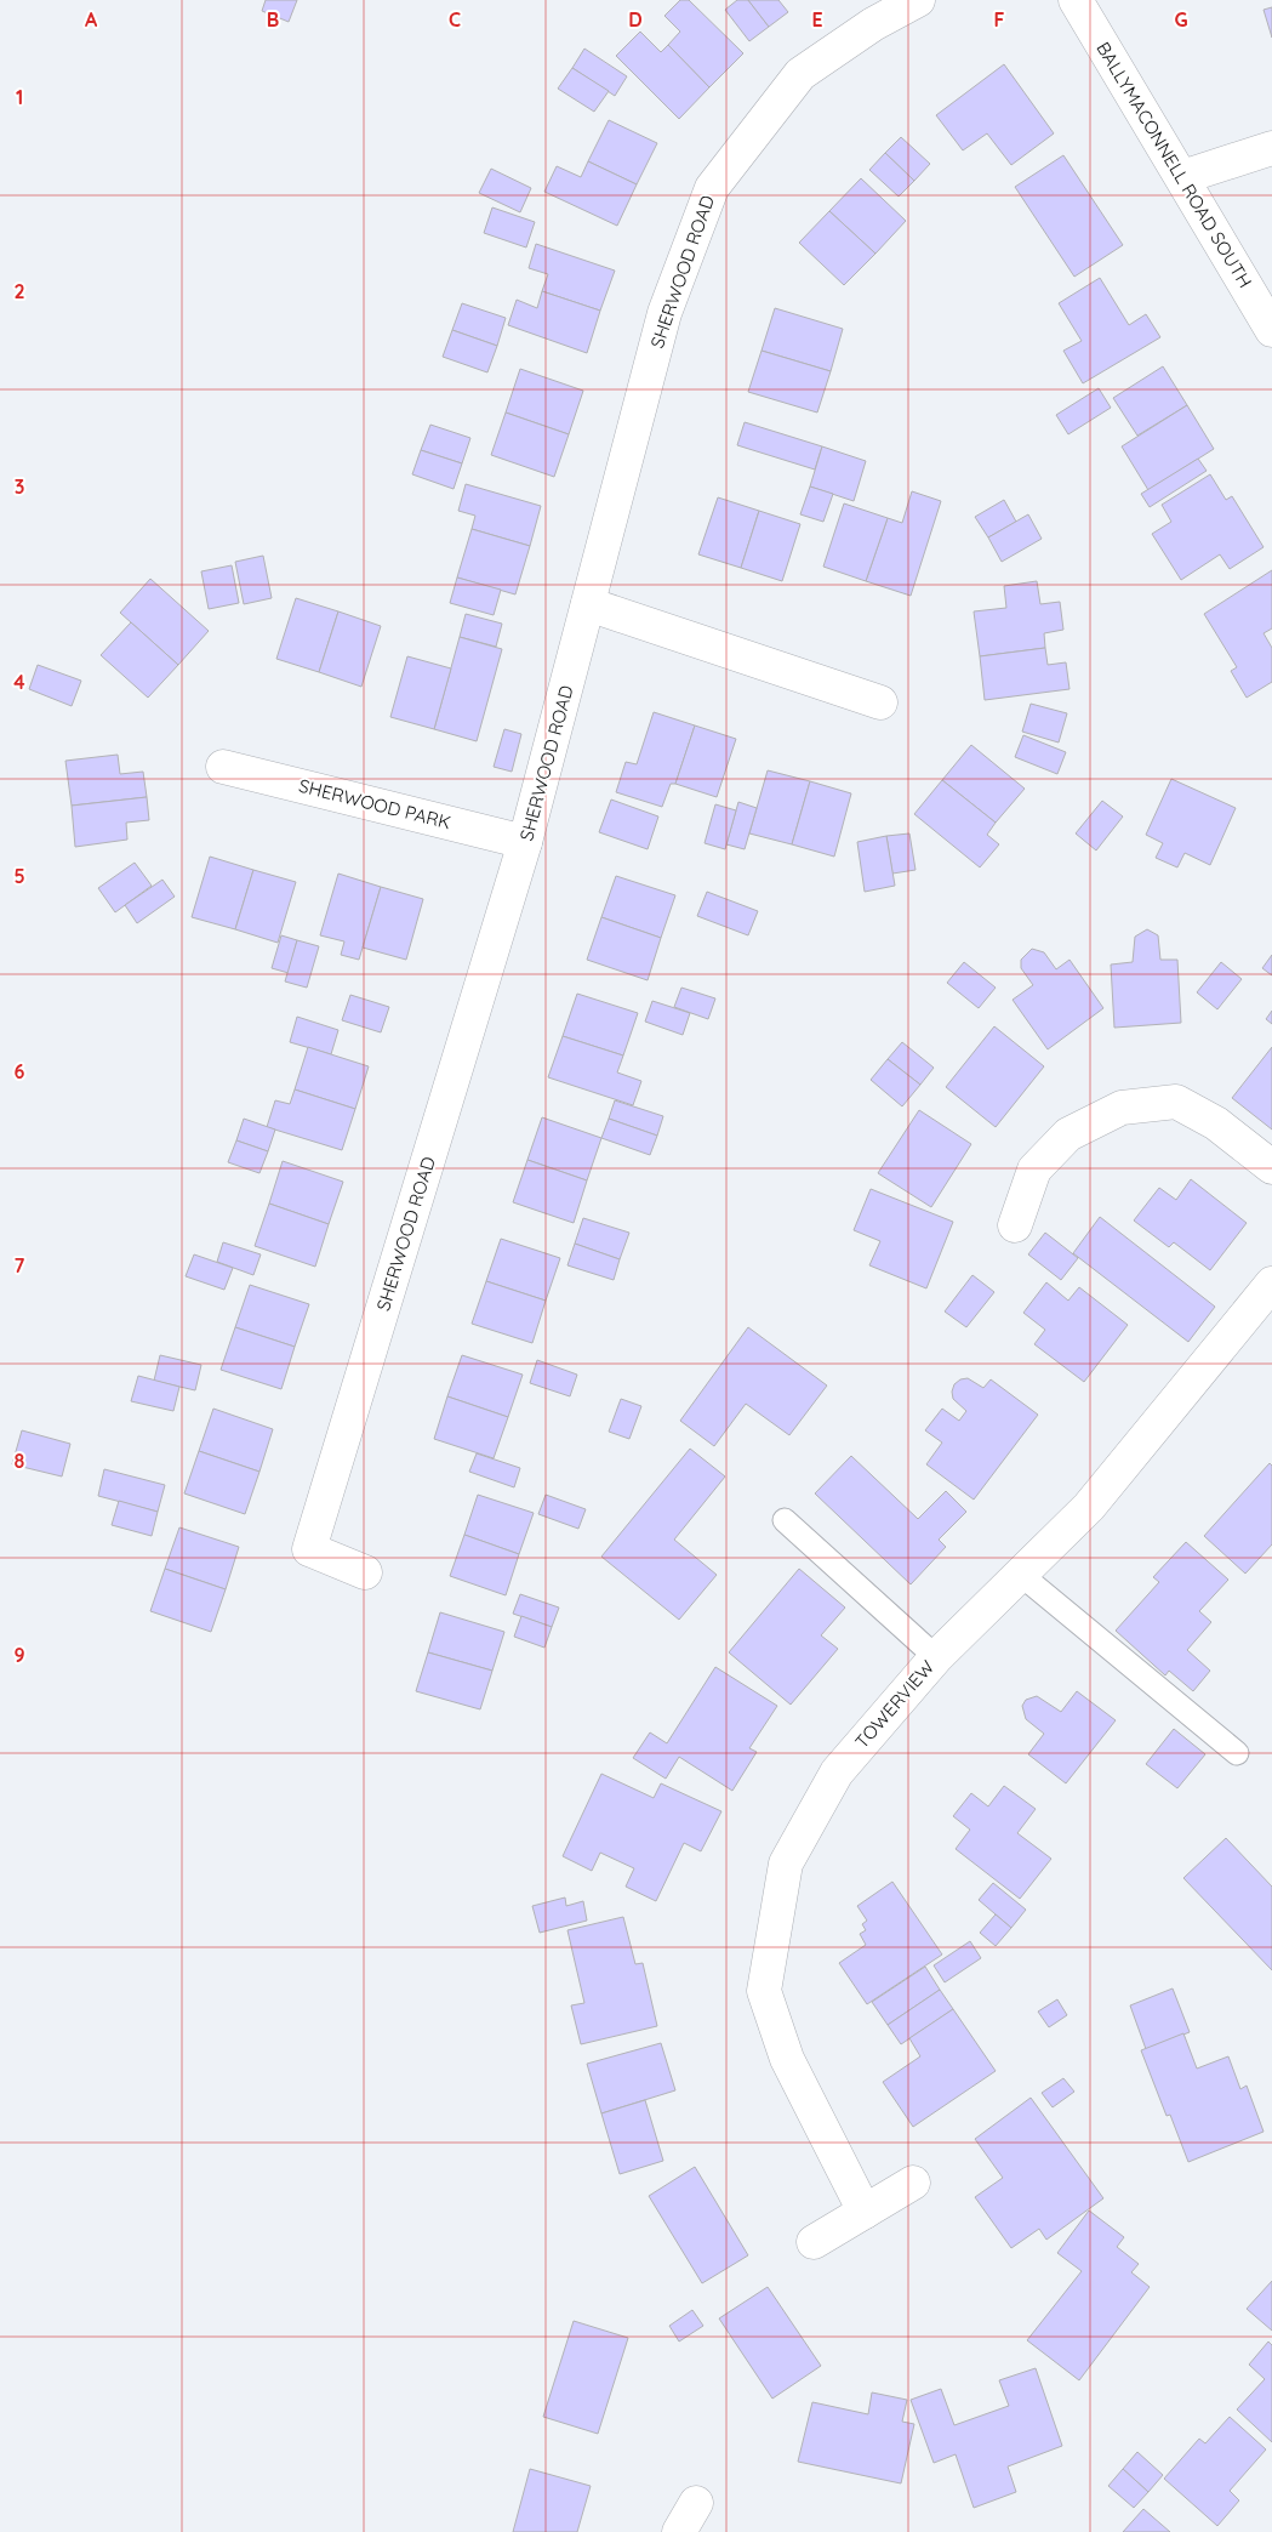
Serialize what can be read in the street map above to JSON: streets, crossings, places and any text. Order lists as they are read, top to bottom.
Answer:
{
  "streets": {
    "street": [
      "BALLYMACONNELL ROAD SOUTH",
      "SHERWOOD ROAD",
      "SHERWOOD PARK",
      "TOWERVIEW"
    ]
  },
  "crossings": [
    ["SHERWOOD ROAD", "SHERWOOD PARK"]
  ],
  "grid": {
    "columns": [
      "A",
      "B",
      "C",
      "D",
      "E",
      "F",
      "G"
    ],
    "rows": [
      "1",
      "2",
      "3",
      "4",
      "5",
      "6",
      "7",
      "8",
      "9"
    ]
  }
}
